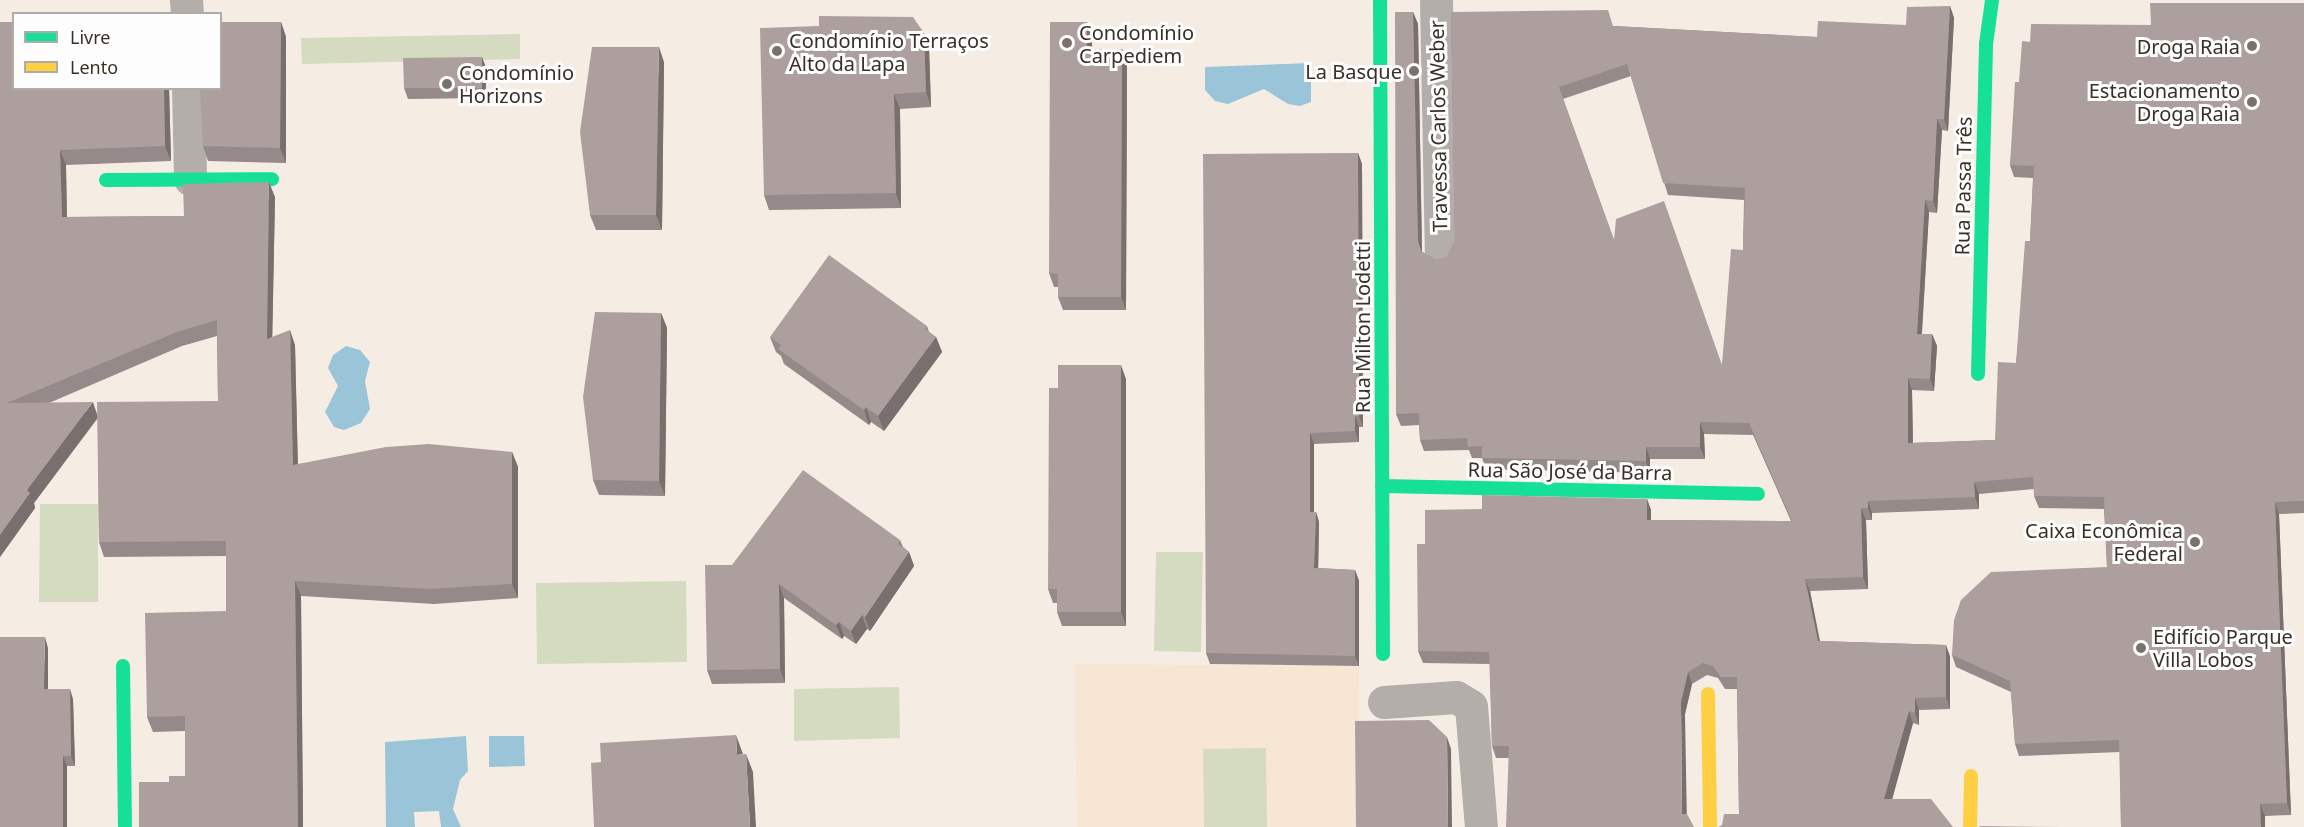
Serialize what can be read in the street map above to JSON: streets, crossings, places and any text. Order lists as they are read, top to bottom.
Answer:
{
  "streets": {
    "street": [
      "Travessa Carlos Weber",
      "Rua Passa Três",
      "Rua Milton Lodetti",
      "Rua São José da Barra"
    ]
  },
  "crossings": [
    ["Rua Milton Lodetti", "Rua São José da Barra"]
  ],
  "places": [
    "Condomínio Carpediem",
    "Droga Raia",
    "Condomínio Terraços Alto da Lapa",
    "La Basque",
    "Condomínio Horizons",
    "Estacionamento Droga Raia",
    "Caixa Econômica Federal",
    "Edifício Parque Villa Lobos"
  ],
  "legend": ["Livre", "Lento"]
}
